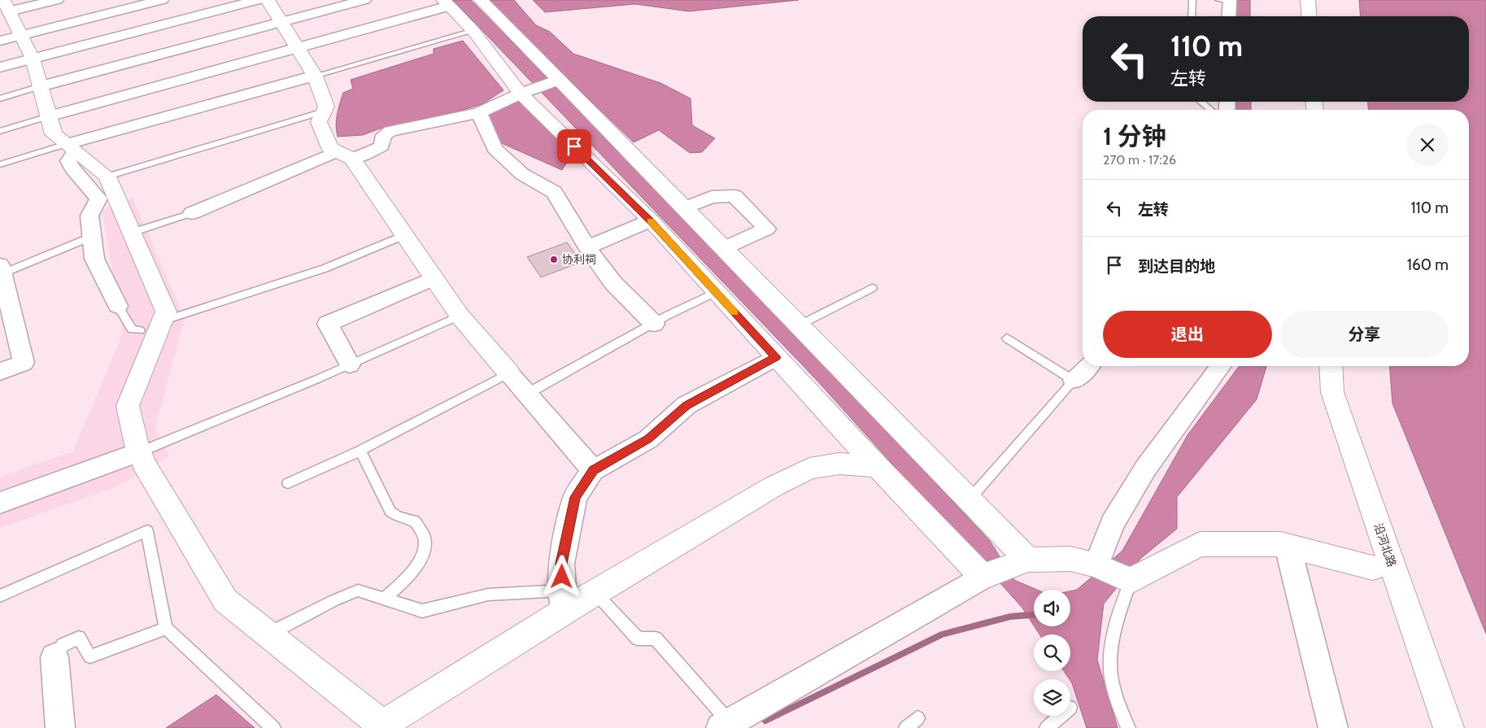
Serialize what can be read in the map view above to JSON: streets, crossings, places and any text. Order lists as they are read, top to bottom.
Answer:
{
  "streets": {
    "street": ["沿河北路"]
  },
  "places": ["协利祠"],
  "page": {
    "turn": ["110 m", "左转"],
    "heading": ["1 分钟", "270 m · 17:26"],
    "list": [
      {
        "name": "左转",
        "value": "110 m"
      },
      {
        "name": "到达目的地",
        "value": "160 m"
      }
    ],
    "buttons": ["退出", "分享"]
  }
}
